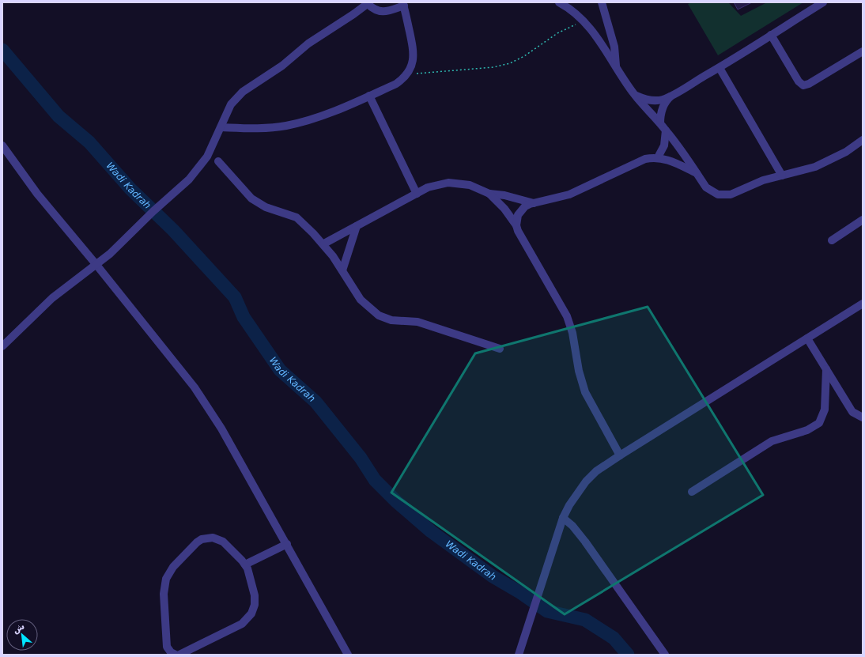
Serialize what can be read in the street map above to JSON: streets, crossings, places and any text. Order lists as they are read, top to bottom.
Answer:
{
  "water": ["Wadi Kadrah"],
  "north": "top left"
}
